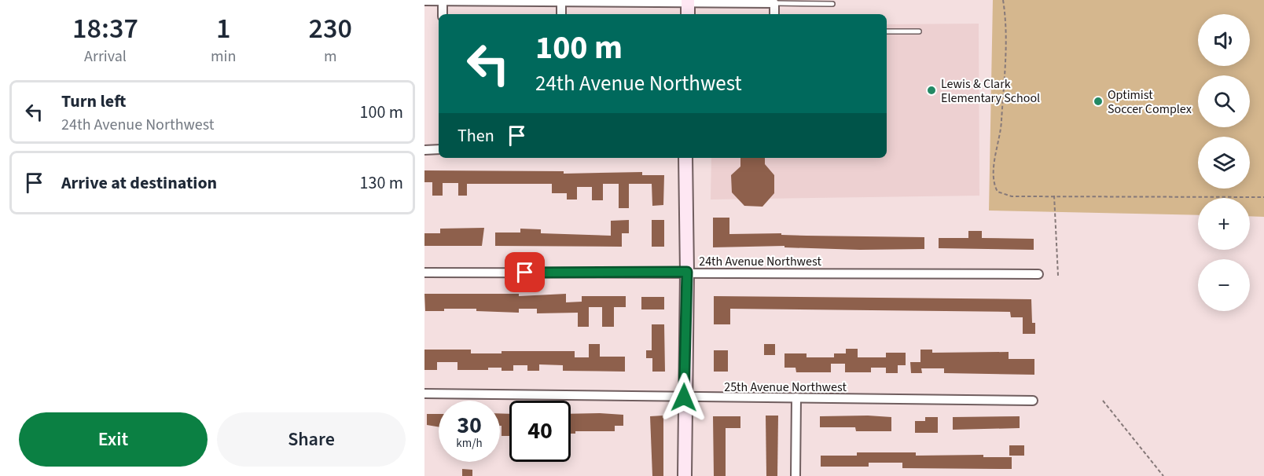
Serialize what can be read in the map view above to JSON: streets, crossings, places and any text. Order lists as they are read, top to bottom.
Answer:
{
  "streets": {
    "street": ["24th Avenue Northwest", "25th Avenue Northwest"]
  },
  "places": ["Lewis & Clark Elementary School", "Optimist Soccer Complex"],
  "page": {
    "eta": [
      "18:37",
      "Arrival",
      "1",
      "min",
      "230",
      "m"
    ],
    "map_buttons": ["+", "−"],
    "turn": ["100 m", "24th Avenue Northwest"],
    "list": [
      {
        "name": "Turn left",
        "note": "24th Avenue Northwest",
        "value": "100 m"
      },
      {
        "name": "Arrive at destination",
        "value": "130 m"
      }
    ],
    "then": "Then",
    "speed": "30 km/h",
    "limit": "40",
    "buttons": ["Exit", "Share"]
  }
}
